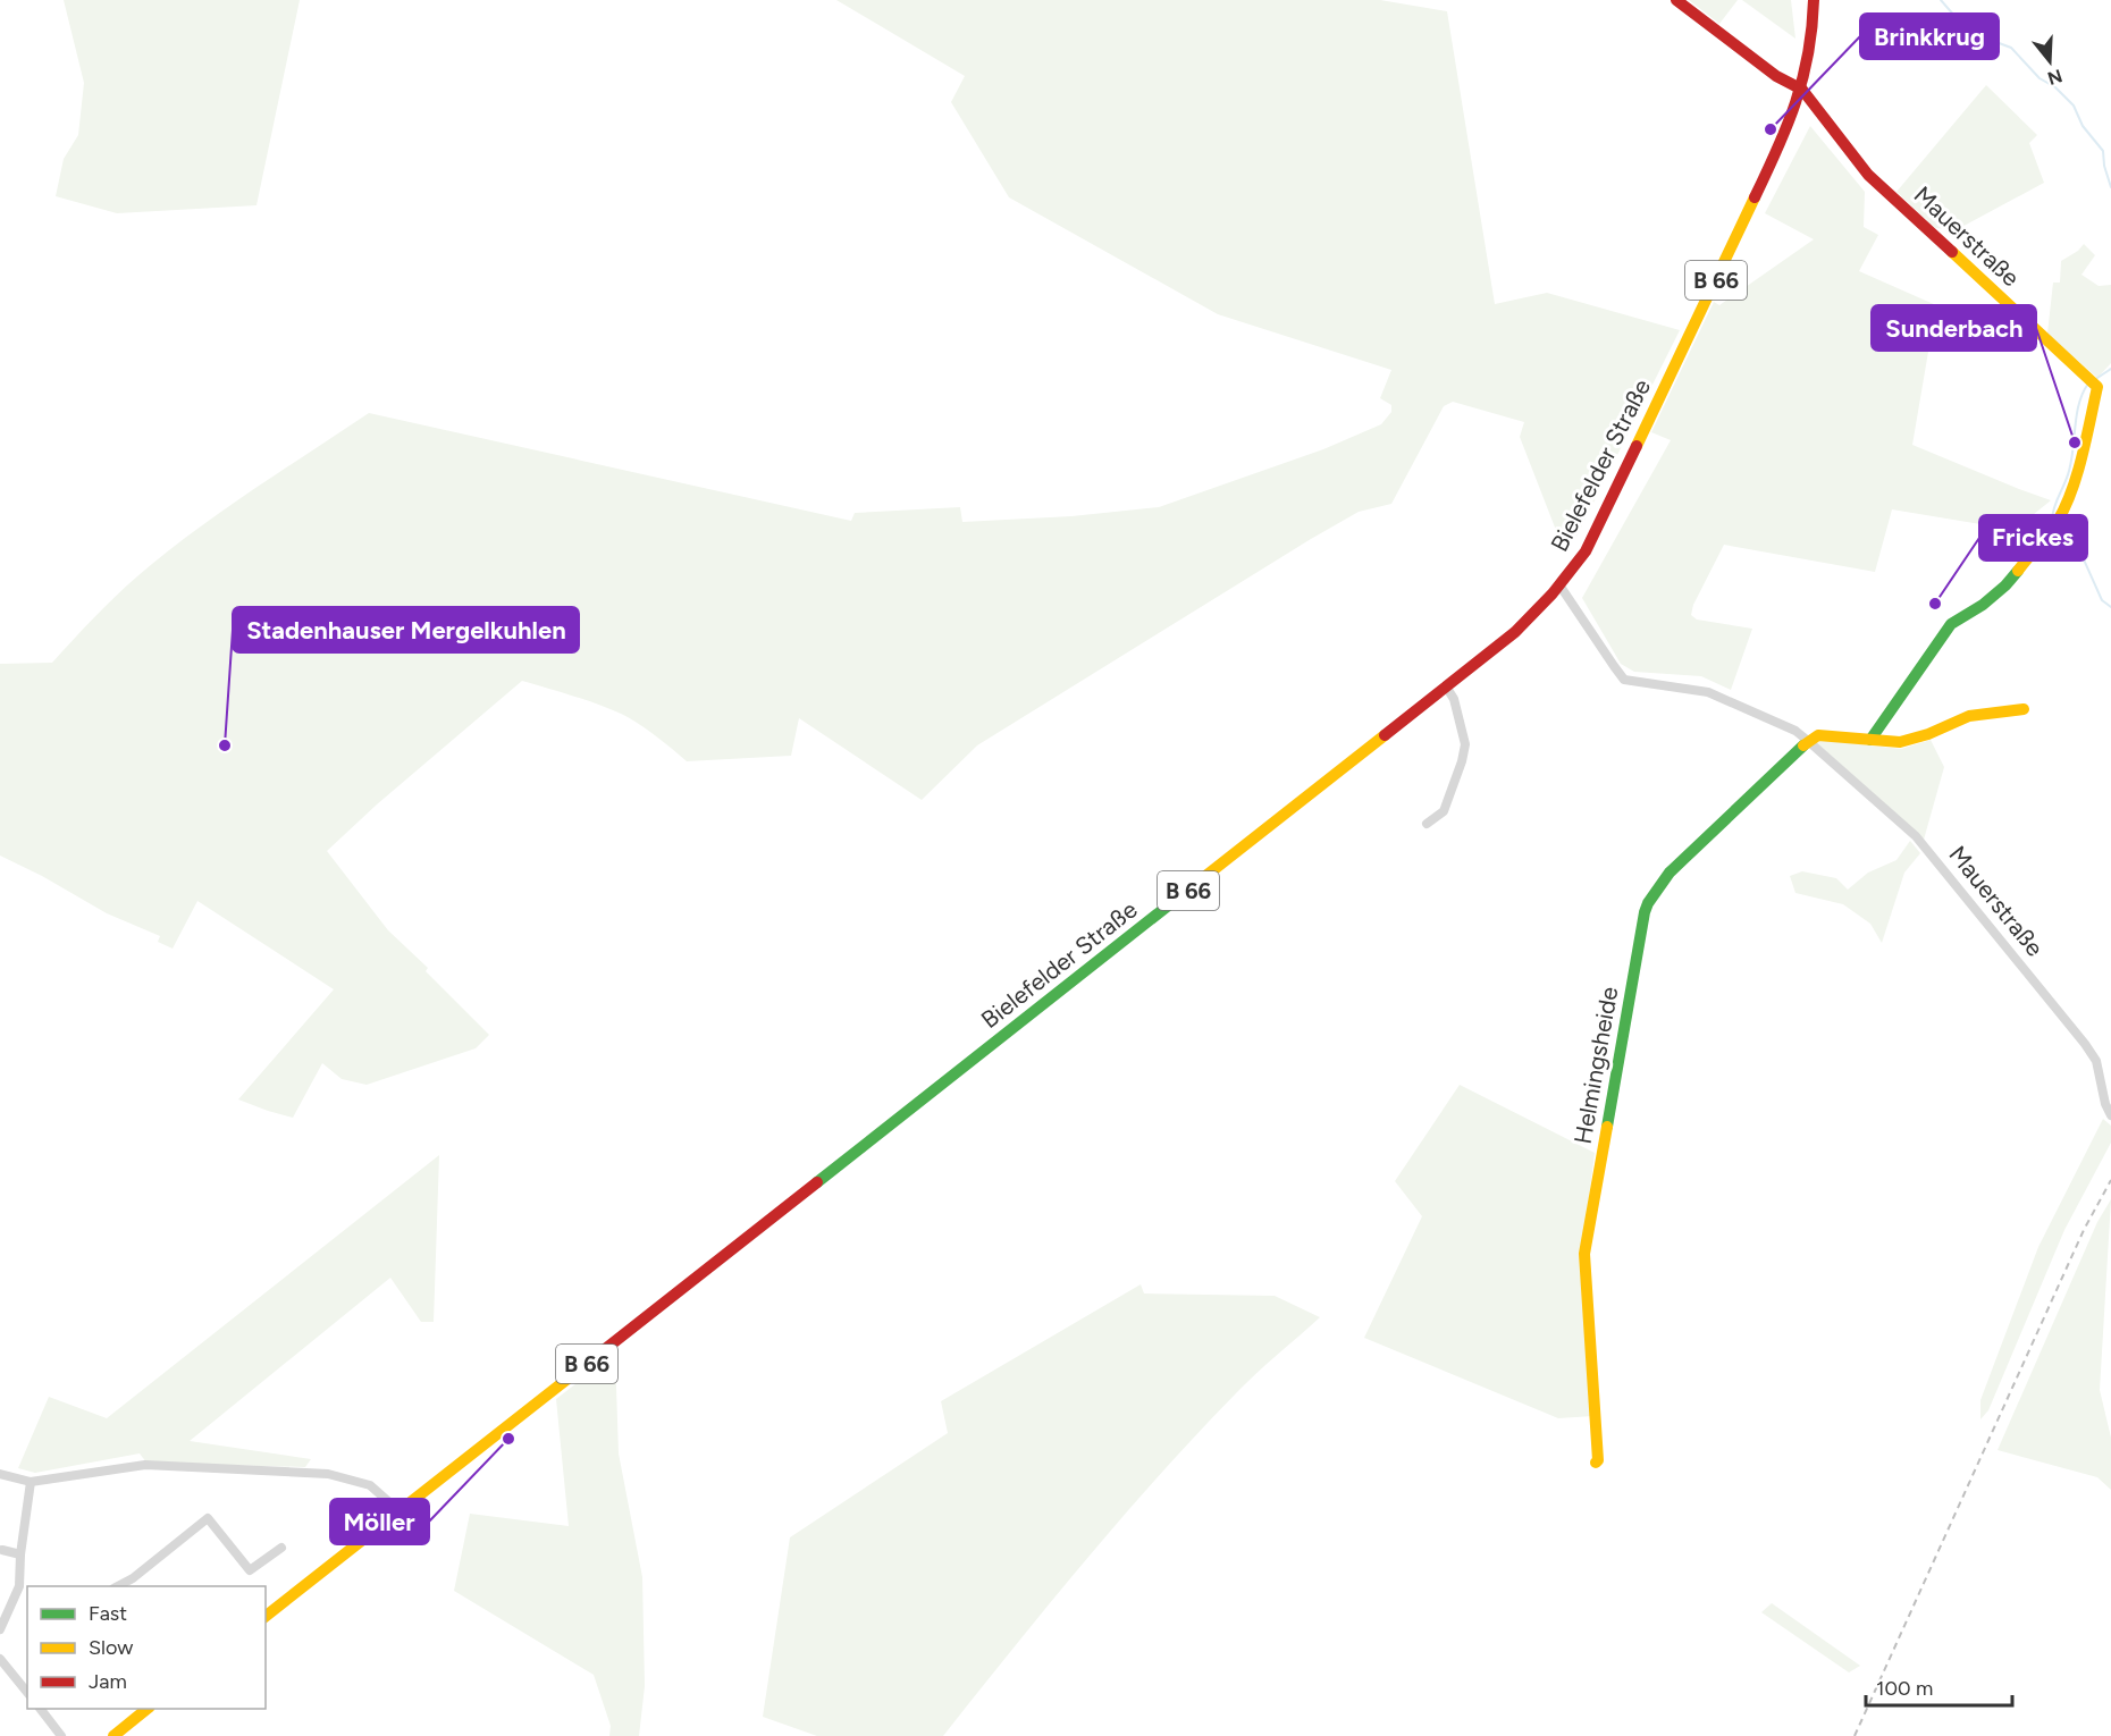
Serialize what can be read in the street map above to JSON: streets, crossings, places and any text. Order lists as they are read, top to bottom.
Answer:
{
  "streets": {
    "main road": [
      "Mauerstraße",
      "B 66",
      "Bielefelder Straße",
      "Helmingsheide"
    ]
  },
  "crossings": [
    ["Mauerstraße", "Bielefelder Straße"],
    ["Mauerstraße", "Helmingsheide"]
  ],
  "places": [
    "Brinkkrug",
    "Sunderbach",
    "Frickes",
    "Stadenhauser Mergelkuhlen",
    "Möller"
  ],
  "legend": ["Fast", "Slow", "Jam"],
  "scale_bar": "100 m",
  "north": "bottom"
}
